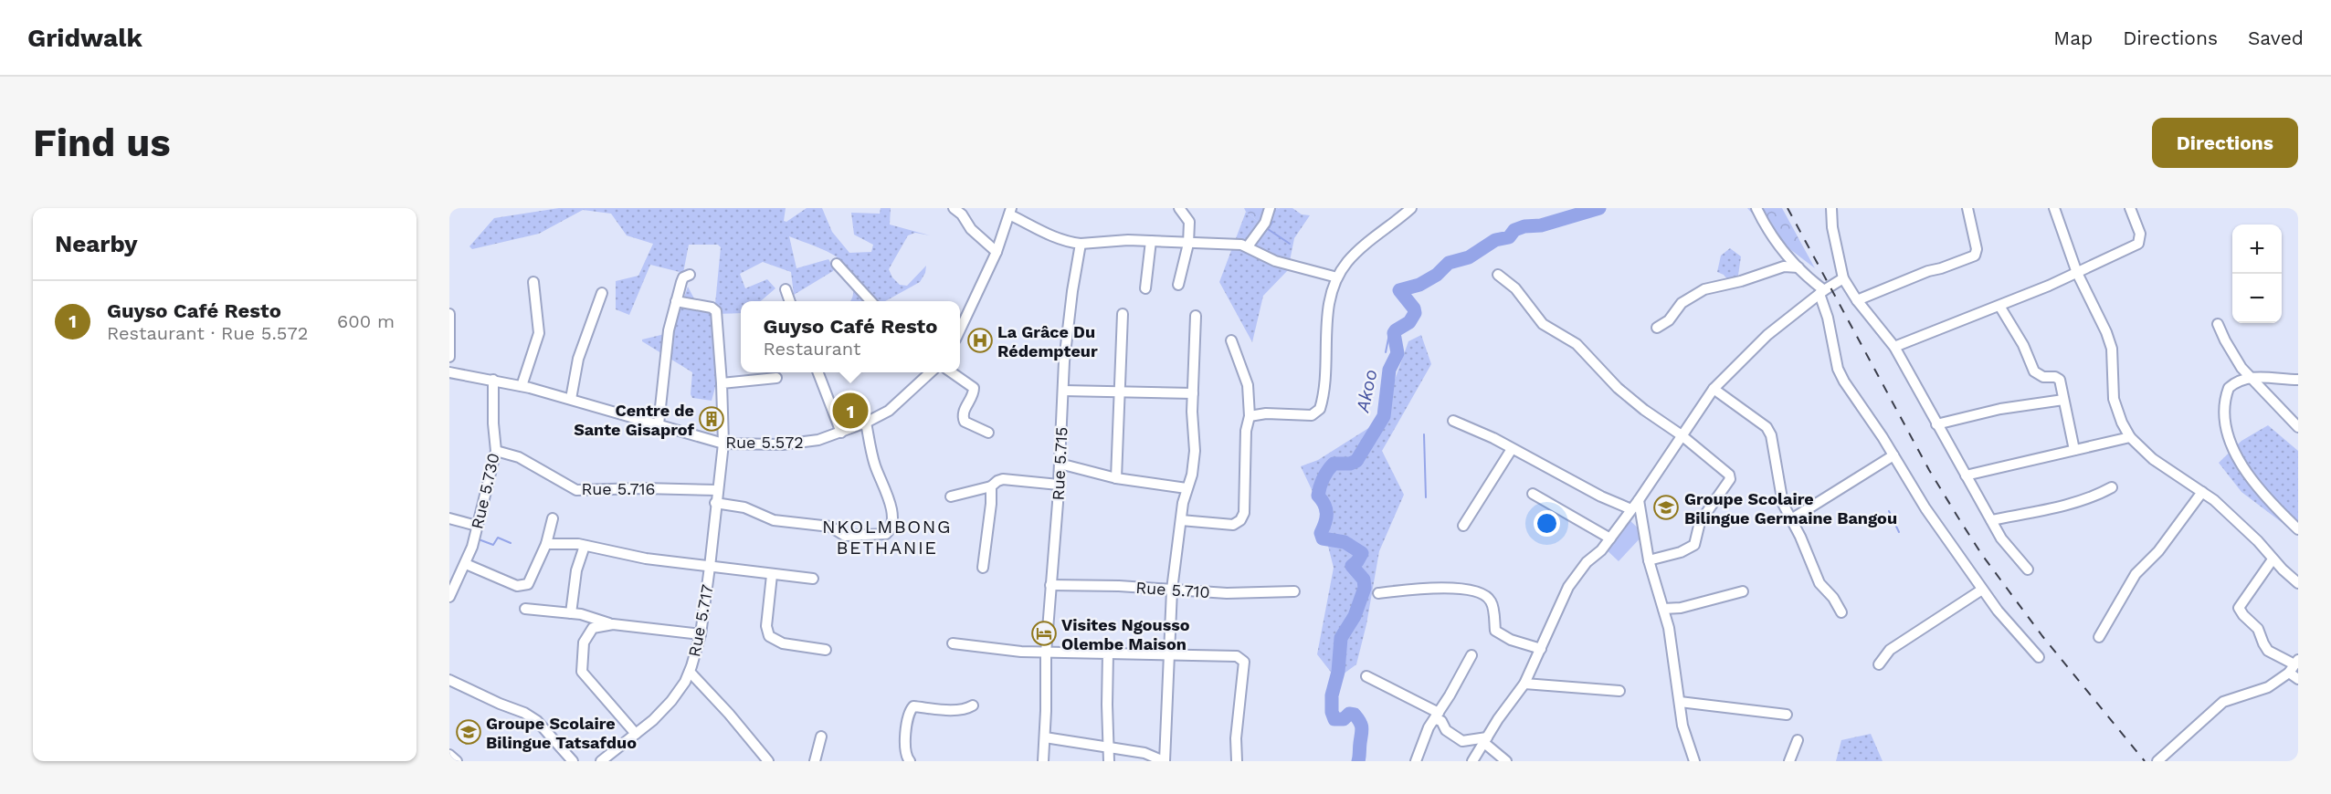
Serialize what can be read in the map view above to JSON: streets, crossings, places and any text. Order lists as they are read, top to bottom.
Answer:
{
  "streets": {
    "street": [
      "Rue 5.572",
      "Rue 5.715",
      "Rue 5.716",
      "Rue 5.730",
      "Rue 5.710",
      "Rue 5.717"
    ]
  },
  "crossings": [
    ["Rue 5.572", "Rue 5.730"],
    ["Rue 5.572", "Rue 5.717"],
    ["Rue 5.715", "Rue 5.710"],
    ["Rue 5.716", "Rue 5.730"],
    ["Rue 5.716", "Rue 5.717"]
  ],
  "districts": ["NKOLMBONG BETHANIE"],
  "water": ["Akoo"],
  "places": {
    "hospital": ["La Grâce Du Rédempteur"],
    "building": ["Centre de Sante Gisaprof"],
    "school or university": ["Groupe Scolaire Bilingue Germaine Bangou", "Groupe Scolaire Bilingue Tatsafduo"],
    "hotel": ["Visites Ngousso Olembe Maison"]
  },
  "page": {
    "header": "Gridwalk",
    "nav": ["Map", "Directions", "Saved"],
    "buttons": "Directions",
    "title": "Find us",
    "heading": "Nearby",
    "map_buttons": ["+", "−"],
    "list": [
      {
        "mark": "1",
        "name": "Guyso Café Resto",
        "note": "Restaurant · Rue 5.572",
        "value": "600 m"
      }
    ],
    "popup": ["Guyso Café Resto", "Restaurant"],
    "pins": "1"
  }
}
